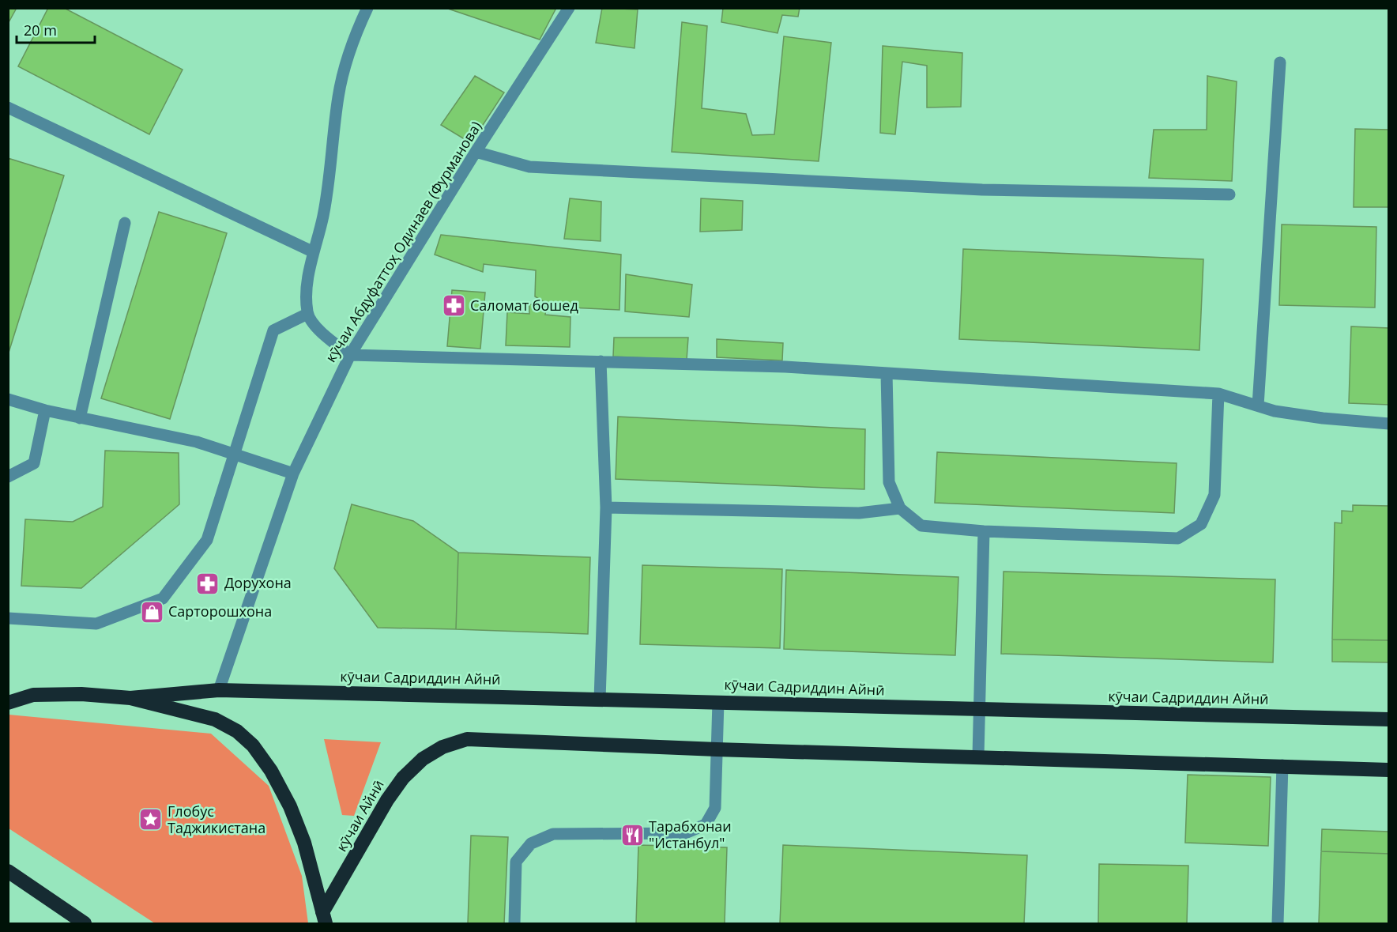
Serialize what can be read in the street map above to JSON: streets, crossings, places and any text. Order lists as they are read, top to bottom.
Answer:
{
  "streets": {
    "highway": ["кӯчаи Садриддин Айнӣ", "кӯчаи Айнӣ"],
    "lane": ["кӯчаи Абдуфаттоҳ Одинаев (Фурманова)"]
  },
  "crossings": [
    ["кӯчаи Абдуфаттоҳ Одинаев (Фурманова)", "кӯчаи Садриддин Айнӣ"]
  ],
  "places": {
    "pharmacy": ["Саломат бошед", "Дорухона"],
    "shop": ["Сарторошхона"],
    "place": ["Глобус Таджикистана"],
    "restaurant": ["Тарабхонаи \"Истанбул\""]
  },
  "scale_bar": "20 m"
}
